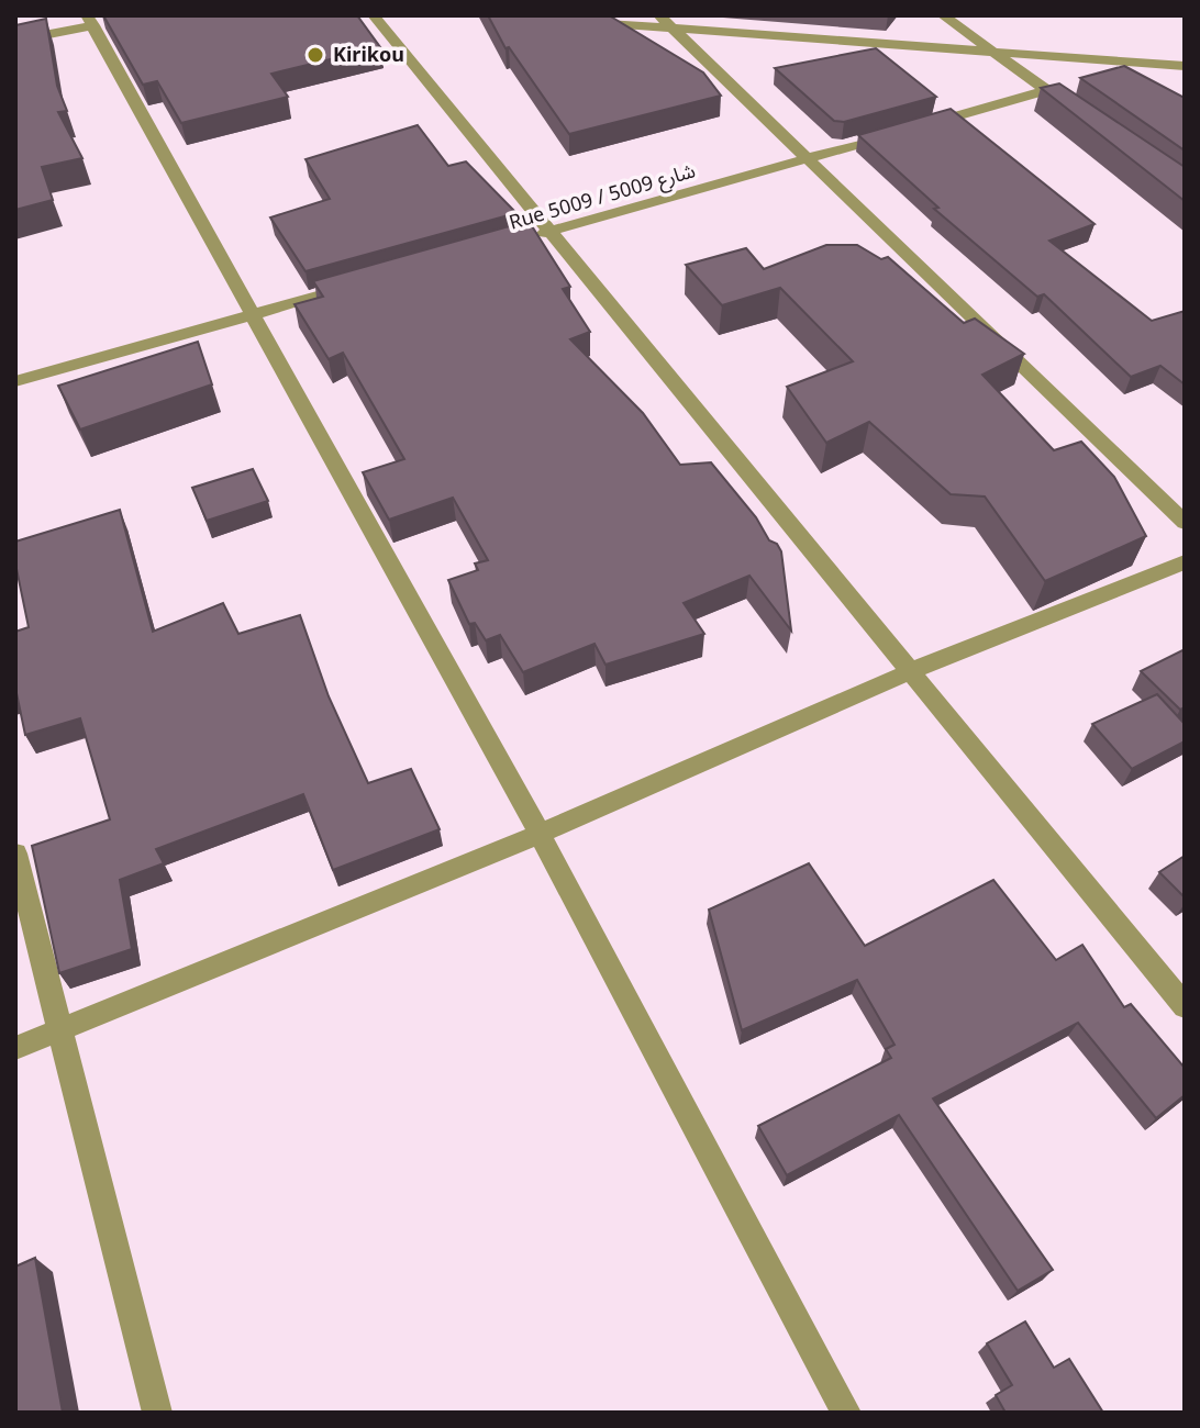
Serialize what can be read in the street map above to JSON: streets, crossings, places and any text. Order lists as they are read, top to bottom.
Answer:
{
  "streets": {
    "street": ["Rue 5009 / شارع 5009"]
  },
  "places": ["Kirikou"]
}
